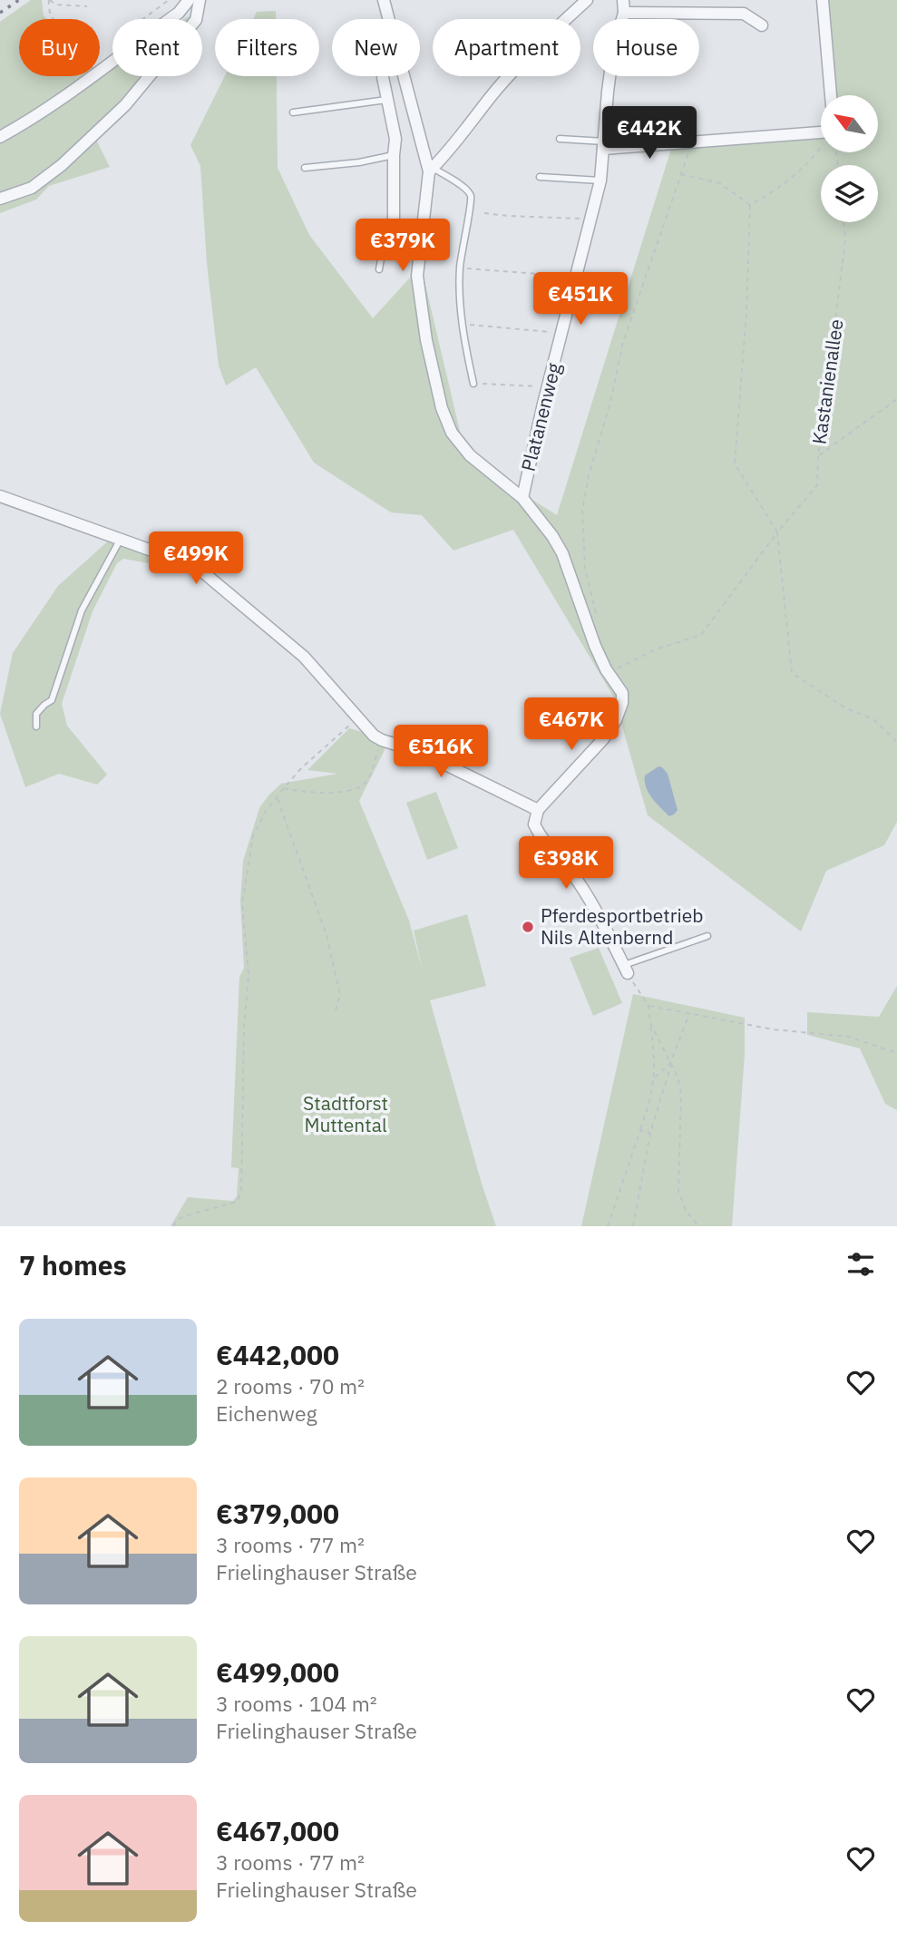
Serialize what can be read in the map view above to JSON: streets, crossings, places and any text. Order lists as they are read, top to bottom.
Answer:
{
  "streets": {
    "street": ["Platanenweg"],
    "path": ["Kastanienallee"]
  },
  "parks": ["Stadtforst Muttental"],
  "places": ["Pferdesportbetrieb Nils Altenbernd"],
  "north": "top left",
  "page": {
    "chip": [
      "Buy",
      "Rent",
      "Filters",
      "New",
      "Apartment",
      "House"
    ],
    "price": [
      "€442K",
      "€379K",
      "€451K",
      "€499K",
      "€467K",
      "€516K",
      "€398K"
    ],
    "heading": "7 homes",
    "list": [
      {
        "name": "€442,000",
        "note": "2 rooms · 70 m² · Eichenweg"
      },
      {
        "name": "€379,000",
        "note": "3 rooms · 77 m² · Frielinghauser Straße"
      },
      {
        "name": "€499,000",
        "note": "3 rooms · 104 m² · Frielinghauser Straße"
      },
      {
        "name": "€467,000",
        "note": "3 rooms · 77 m² · Frielinghauser Straße"
      }
    ]
  }
}
